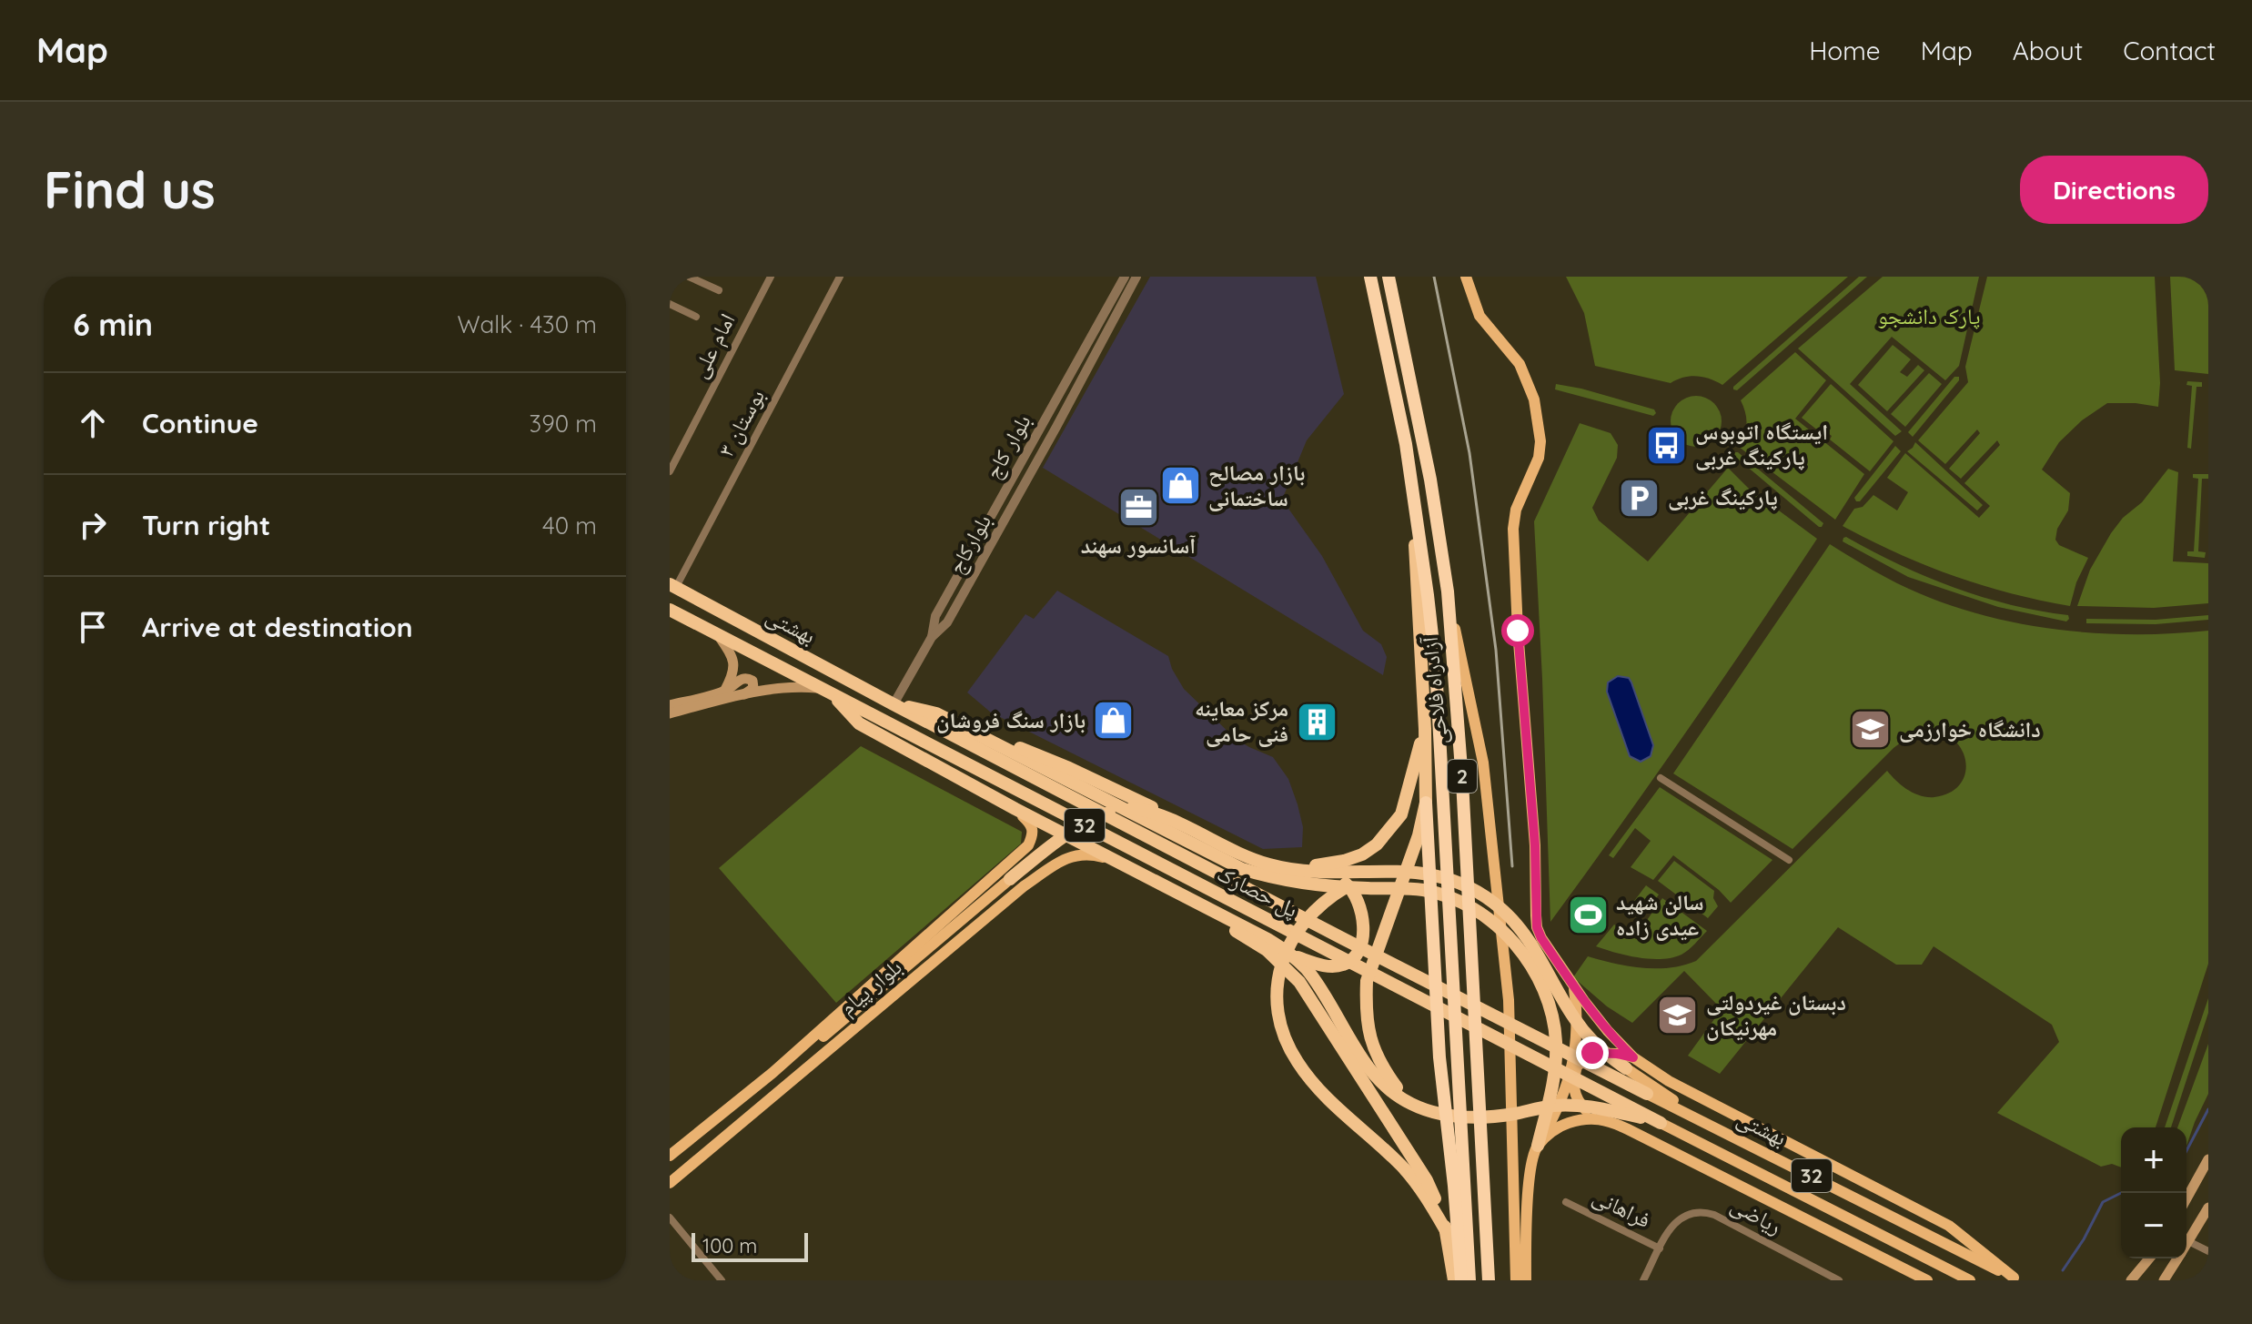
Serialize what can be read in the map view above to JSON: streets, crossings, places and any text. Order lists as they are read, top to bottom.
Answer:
{
  "streets": {
    "highway": [
      "بهشتی",
      "آزادراه فلاحی",
      "2",
      "32",
      "پل حصارک"
    ],
    "main road": ["بلوار پیام", "بهشتى"],
    "street": [
      "امام علی",
      "بوستان ۳",
      "بلوار کاج",
      "بلوارکاج",
      "فراهانی",
      "ریاضی"
    ]
  },
  "crossings": [
    ["بوستان ۳", "بهشتی"],
    ["بلوار کاج", "بلوارکاج"],
    ["بهشتی", "پل حصارک"],
    ["پل حصارک", "بهشتى"],
    ["فراهانی", "ریاضی"]
  ],
  "parks": ["پارک دانشجو"],
  "places": {
    "bus stop": ["ایستگاه اتوبوس پارکینگ غربی"],
    "shop": ["بازار مصالح ساختمانی", "بازار سنگ فروشان"],
    "parking": ["پارکینگ غربی"],
    "office": ["آسانسور سهند"],
    "building": ["مرکز معاینه فنی حامی"],
    "school or university": ["دانشگاه خوارزمی", "دبستان غیردولتی مهرنیکان"],
    "sports": ["سالن شهید عیدی زاده"]
  },
  "scale_bar": "100 m",
  "page": {
    "header": "Map",
    "nav": [
      "Home",
      "Map",
      "About",
      "Contact"
    ],
    "buttons": "Directions",
    "title": "Find us",
    "heading": ["6 min", "Walk · 430 m"],
    "list": [
      ["Continue", "390 m"],
      ["Turn right", "40 m"],
      "Arrive at destination"
    ],
    "map_buttons": ["+", "−"],
    "scale": "100 m"
  }
}
